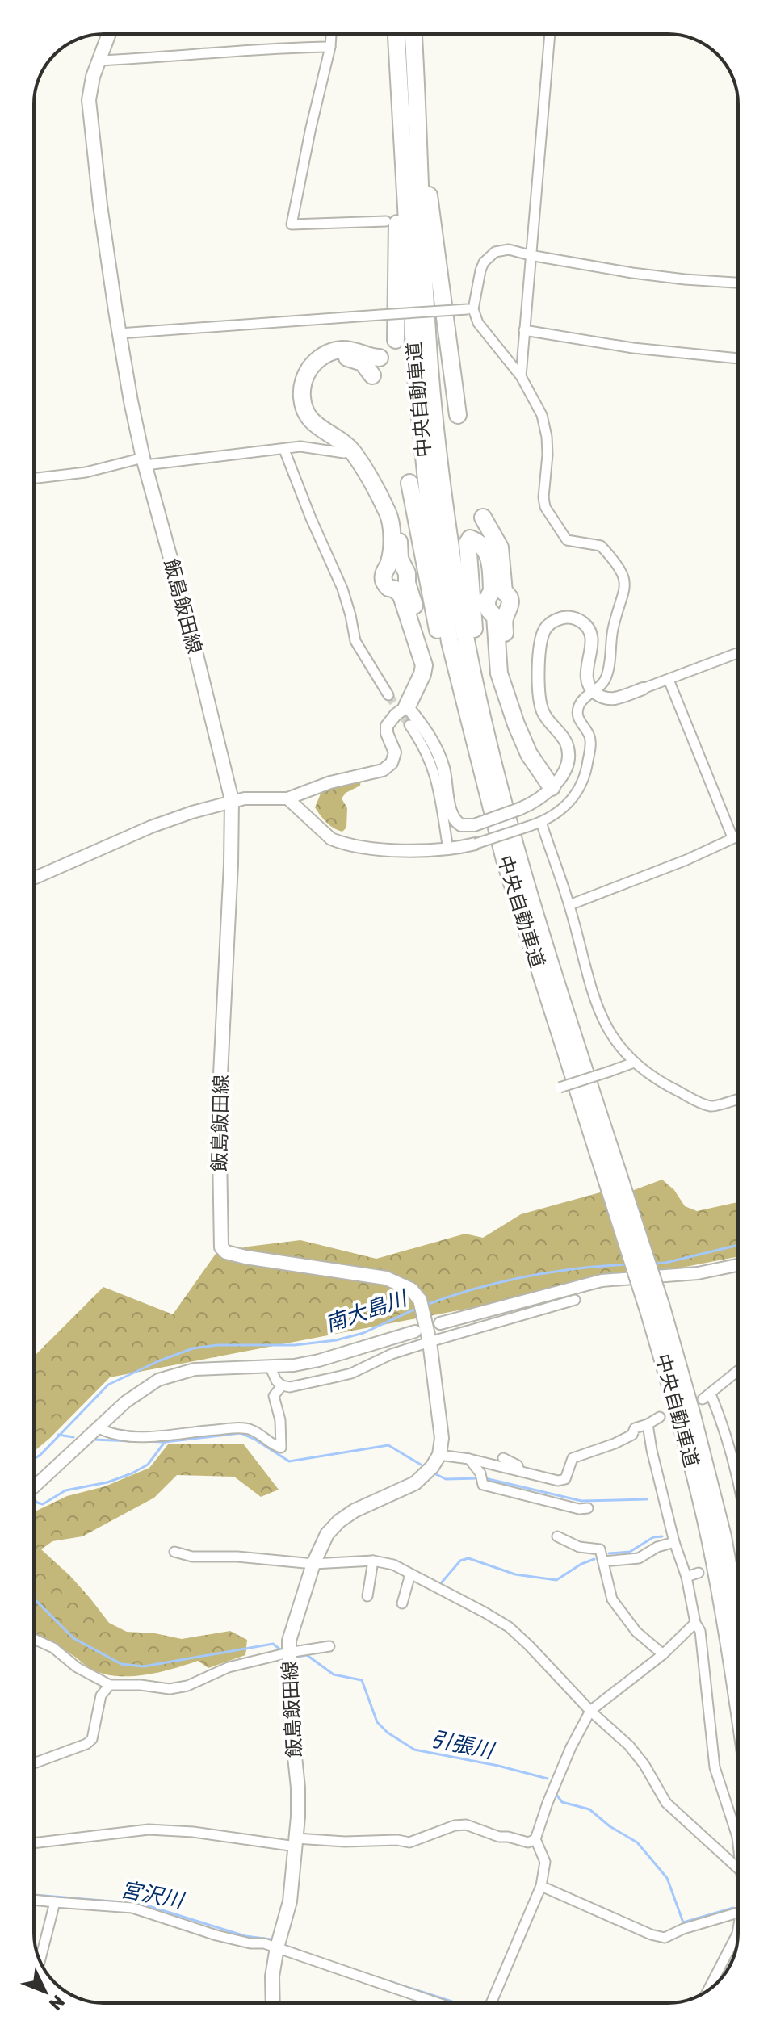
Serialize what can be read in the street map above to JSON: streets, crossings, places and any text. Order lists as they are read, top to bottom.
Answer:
{
  "streets": {
    "highway": ["中央自動車道"],
    "main road": ["飯島飯田線"]
  },
  "water": ["南大島川", "引張川", "宮沢川"],
  "north": "bottom right"
}
